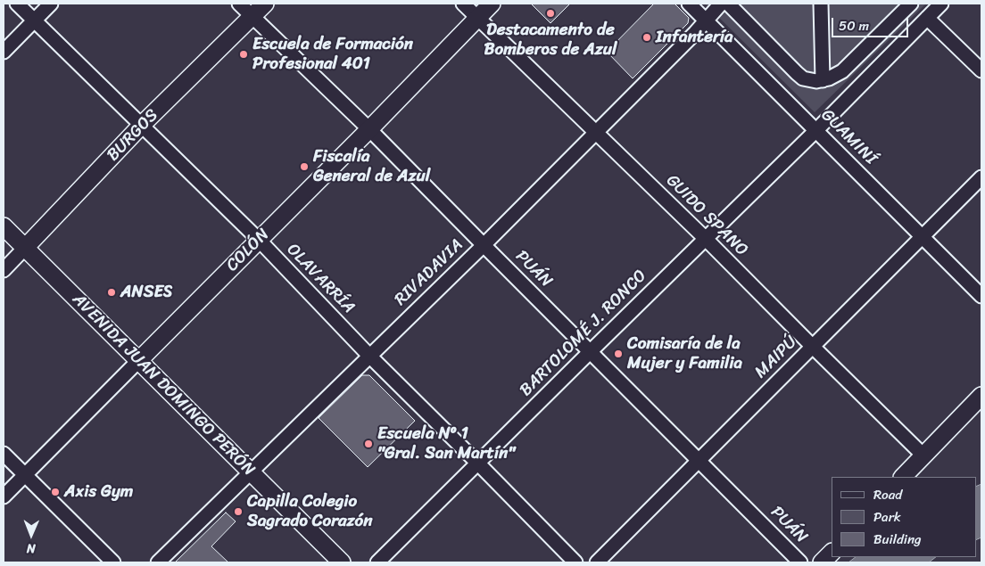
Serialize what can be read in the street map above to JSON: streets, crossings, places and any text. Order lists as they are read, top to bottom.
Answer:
{
  "streets": {
    "main road": ["BURGOS", "COLÓN", "AVENIDA JUAN DOMINGO PERÓN"],
    "street": [
      "GUAMINÍ",
      "GUIDO SPANO",
      "PUÁN",
      "RIVADAVIA",
      "OLAVARRÍA",
      "BARTOLOMÉ J. RONCO",
      "MAIPÚ"
    ]
  },
  "crossings": [
    ["BURGOS", "PUÁN"],
    ["BURGOS", "OLAVARRÍA"],
    ["BURGOS", "AVENIDA JUAN DOMINGO PERÓN"],
    ["GUAMINÍ", "RIVADAVIA"],
    ["GUAMINÍ", "BARTOLOMÉ J. RONCO"],
    ["GUAMINÍ", "MAIPÚ"],
    ["GUIDO SPANO", "COLÓN"],
    ["GUIDO SPANO", "RIVADAVIA"],
    ["GUIDO SPANO", "BARTOLOMÉ J. RONCO"],
    ["GUIDO SPANO", "MAIPÚ"],
    ["COLÓN", "PUÁN"],
    ["COLÓN", "OLAVARRÍA"],
    ["COLÓN", "AVENIDA JUAN DOMINGO PERÓN"],
    ["PUÁN", "RIVADAVIA"],
    ["PUÁN", "BARTOLOMÉ J. RONCO"],
    ["PUÁN", "MAIPÚ"],
    ["RIVADAVIA", "OLAVARRÍA"],
    ["RIVADAVIA", "AVENIDA JUAN DOMINGO PERÓN"],
    ["OLAVARRÍA", "BARTOLOMÉ J. RONCO"]
  ],
  "places": [
    "Destacamento de Bomberos de Azul",
    "Infantería",
    "Escuela de Formación Profesional 401",
    "Fiscalía General de Azul",
    "ANSES",
    "Comisaría de la Mujer y Familia",
    "Escuela Nº 1 \"Gral. San Martín\"",
    "Axis Gym",
    "Capilla Colegio Sagrado Corazón"
  ],
  "legend": ["Road", "Park", "Building"],
  "scale_bar": "50 m",
  "north": "bottom"
}
